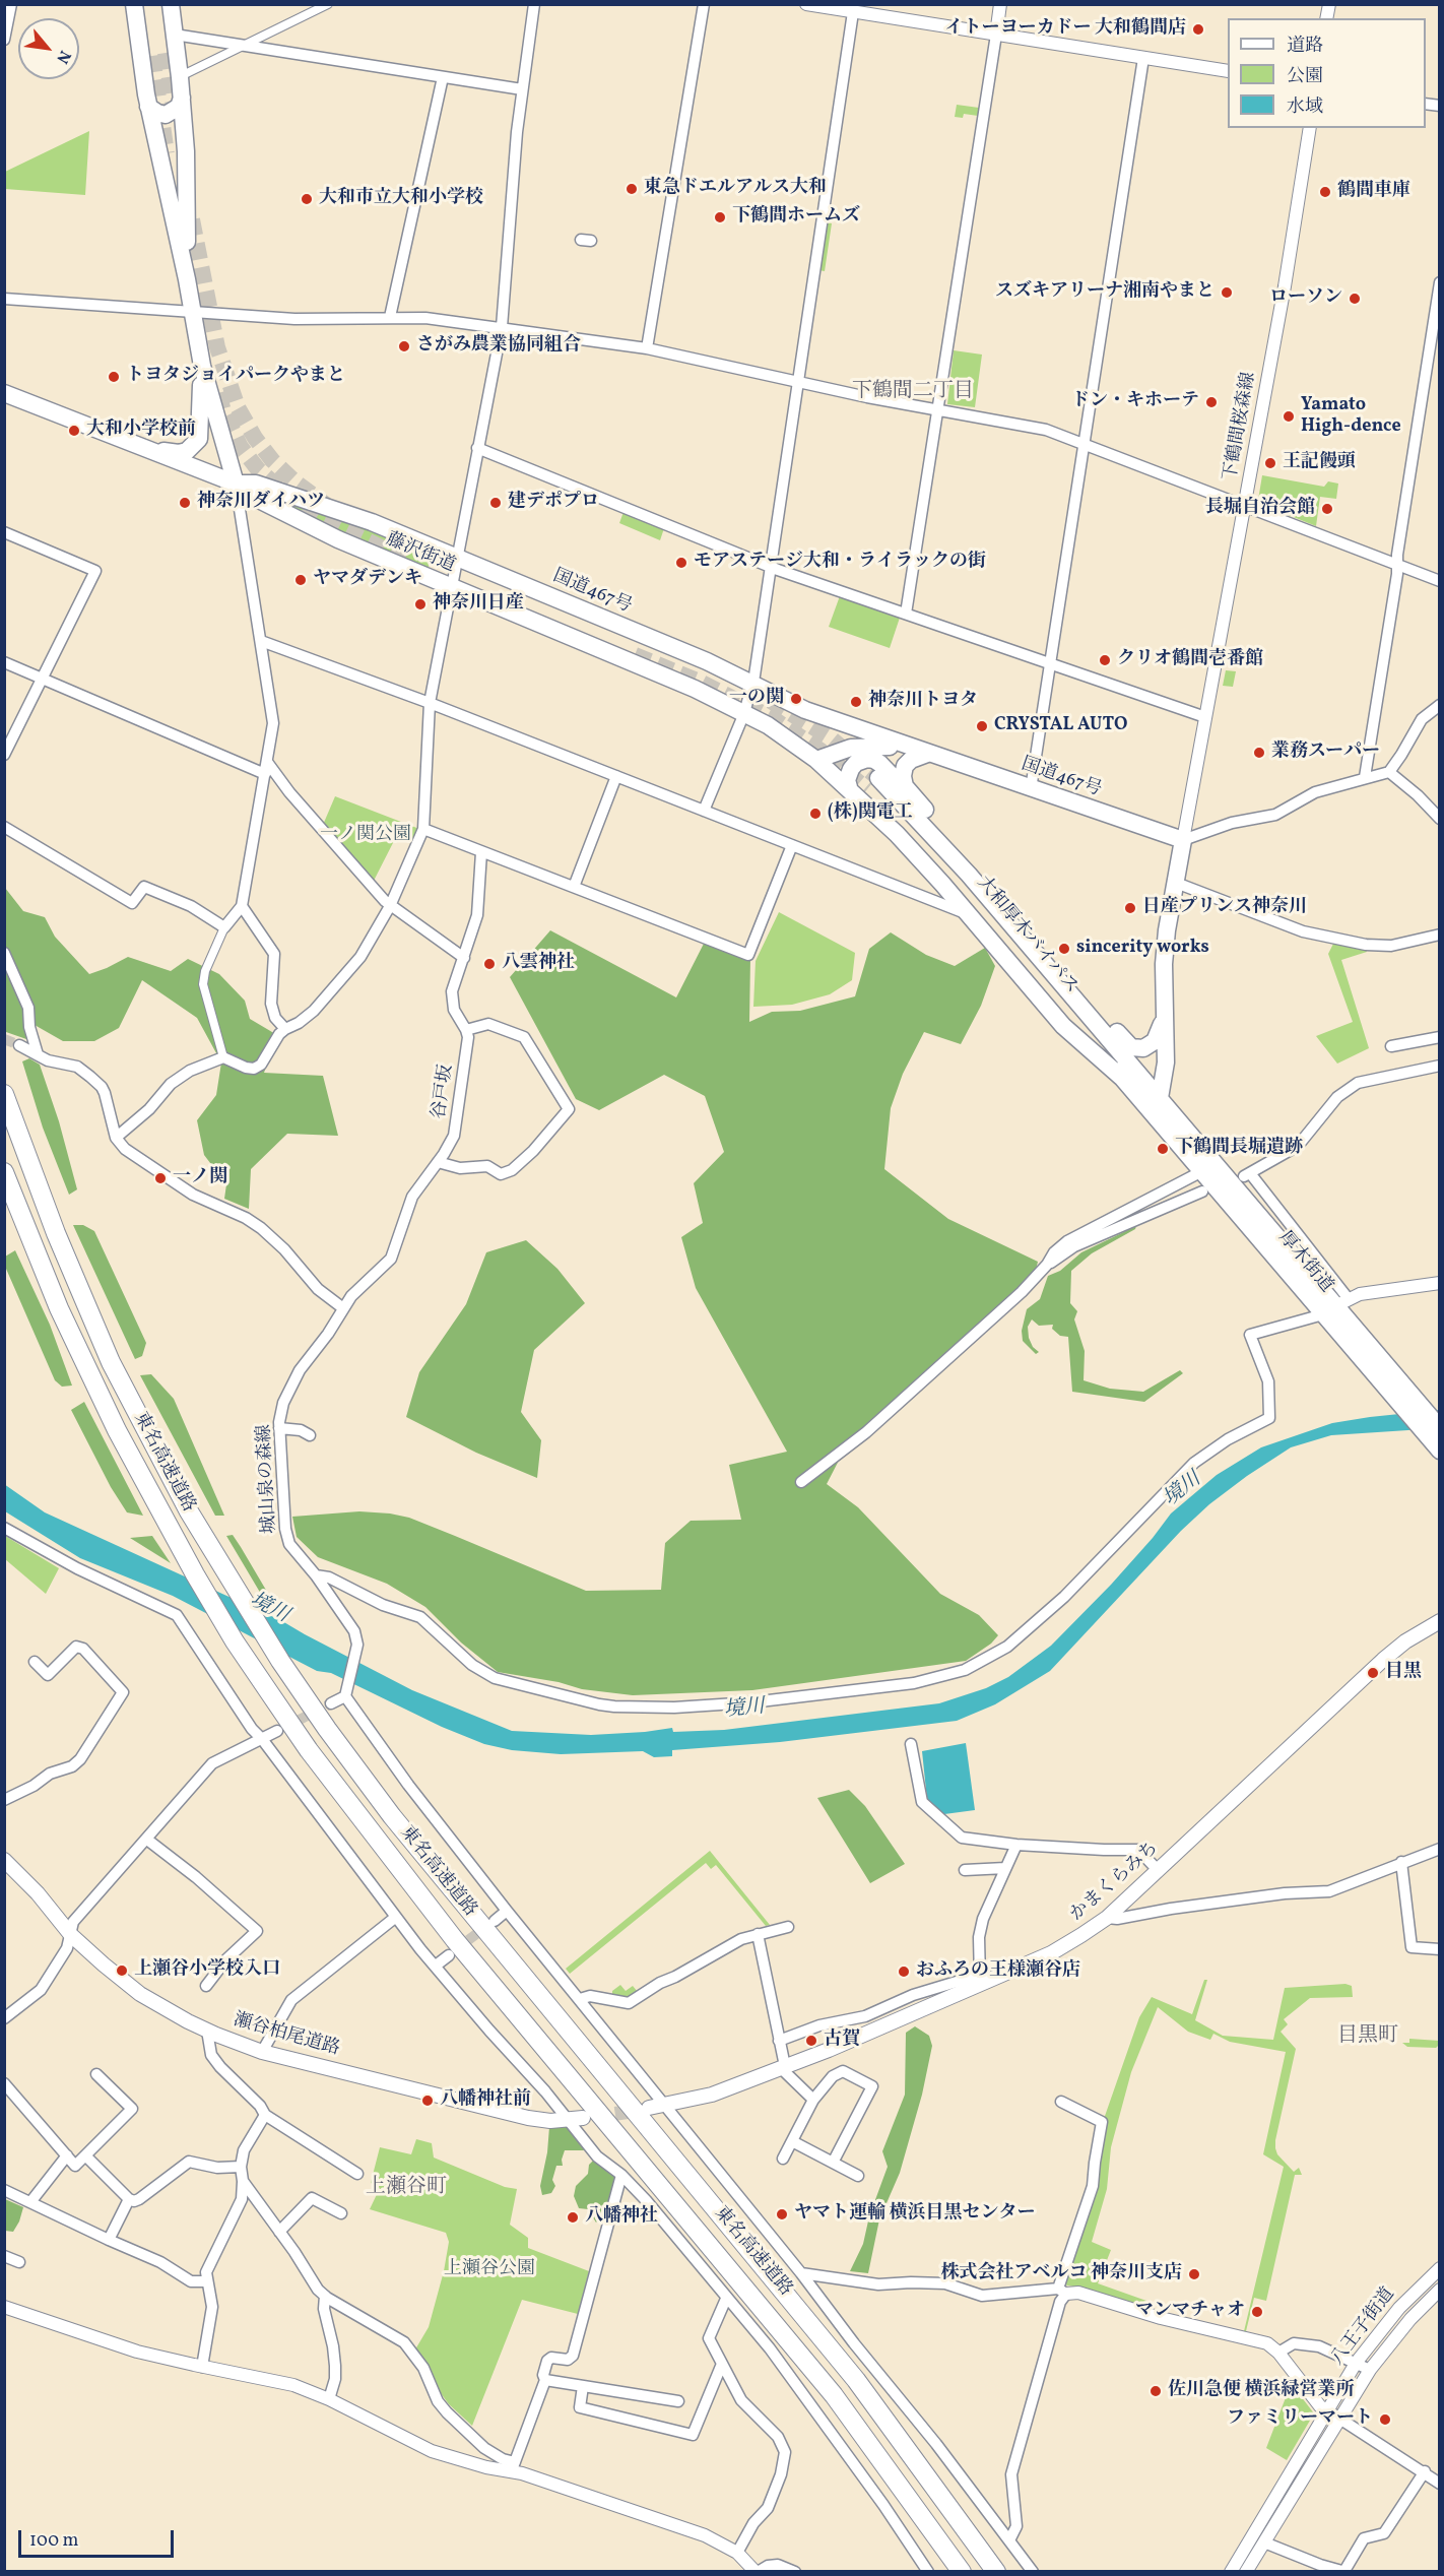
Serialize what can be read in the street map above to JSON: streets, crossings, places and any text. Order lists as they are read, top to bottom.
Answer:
{
  "streets": {
    "highway": [
      "藤沢街道",
      "国道467号",
      "大和厚木バイパス",
      "厚木街道",
      "東名高速道路"
    ],
    "main road": ["かまくらみち", "瀬谷柏尾道路"],
    "street": [
      "下鶴間桜森線",
      "谷戸坂",
      "城山泉の森線",
      "八王子街道"
    ]
  },
  "crossings": [
    ["下鶴間桜森線", "国道467号"],
    ["藤沢街道", "国道467号"],
    ["藤沢街道", "大和厚木バイパス"],
    ["大和厚木バイパス", "厚木街道"],
    ["谷戸坂", "城山泉の森線"]
  ],
  "districts": ["下鶴間二丁目", "目黒町", "上瀬谷町"],
  "water": ["境川"],
  "parks": ["一ノ関公園", "上瀬谷公園"],
  "places": [
    "イトーヨーカドー 大和鶴間店",
    "東急ドエルアルス大和",
    "鶴間車庫",
    "大和市立大和小学校",
    "下鶴間ホームズ",
    "スズキアリーナ湘南やまと",
    "ローソン",
    "さがみ農業協同組合",
    "トヨタジョイパークやまと",
    "ドン・キホーテ",
    "Yamato High-dence",
    "大和小学校前",
    "王記饅頭",
    "神奈川ダイハツ",
    "建デポプロ",
    "長堀自治会館",
    "モアステージ大和・ライラックの街",
    "ヤマダデンキ",
    "神奈川日産",
    "クリオ鶴間壱番館",
    "一の関",
    "神奈川トヨタ",
    "CRYSTAL AUTO",
    "業務スーパー",
    "(株)関電工",
    "日産プリンス神奈川",
    "sincerity works",
    "八雲神社",
    "下鶴間長堀遺跡",
    "一ノ関",
    "目黒",
    "上瀬谷小学校入口",
    "おふろの王様瀬谷店",
    "古賀",
    "八幡神社前",
    "ヤマト運輸 横浜目黒センター",
    "八幡神社",
    "株式会社アベルコ 神奈川支店",
    "マンマチャオ",
    "佐川急便 横浜緑営業所",
    "ファミリーマート"
  ],
  "legend": ["道路", "公園", "水域"],
  "scale_bar": "100 m",
  "north": "bottom right"
}
